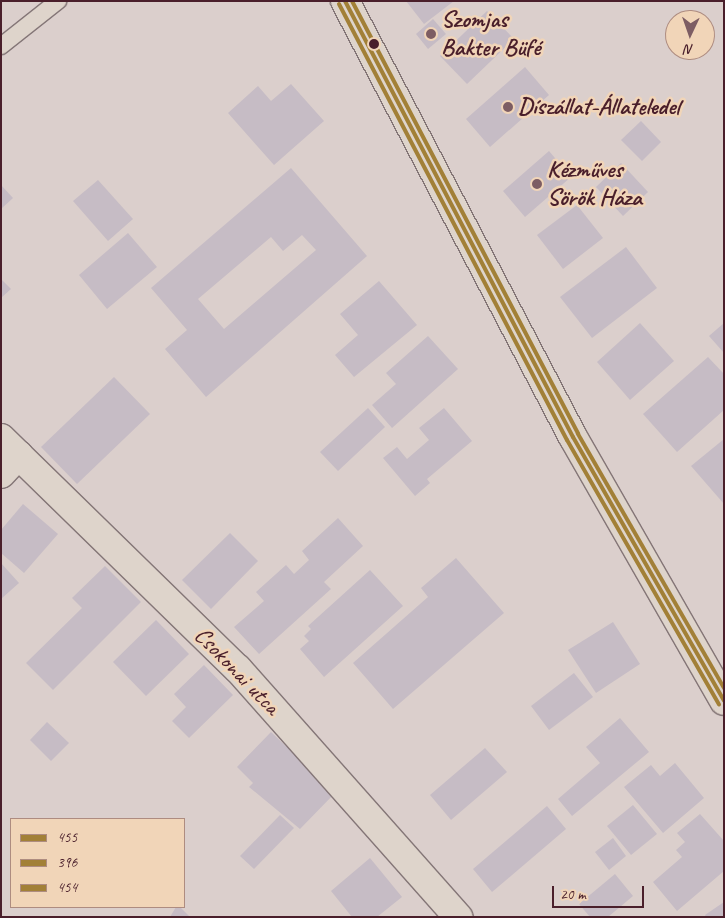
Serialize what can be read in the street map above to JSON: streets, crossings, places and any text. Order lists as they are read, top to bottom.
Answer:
{
  "streets": {
    "main road": ["Csokonai utca"]
  },
  "places": ["Szomjas Bakter Büfé", "Díszállat-Állateledel", "Kézműves Sörök Háza"],
  "lines": ["transit line 455", "transit line 454", "transit line 396"],
  "legend": ["455", "396", "454"],
  "scale_bar": "20 m",
  "north": "bottom"
}
